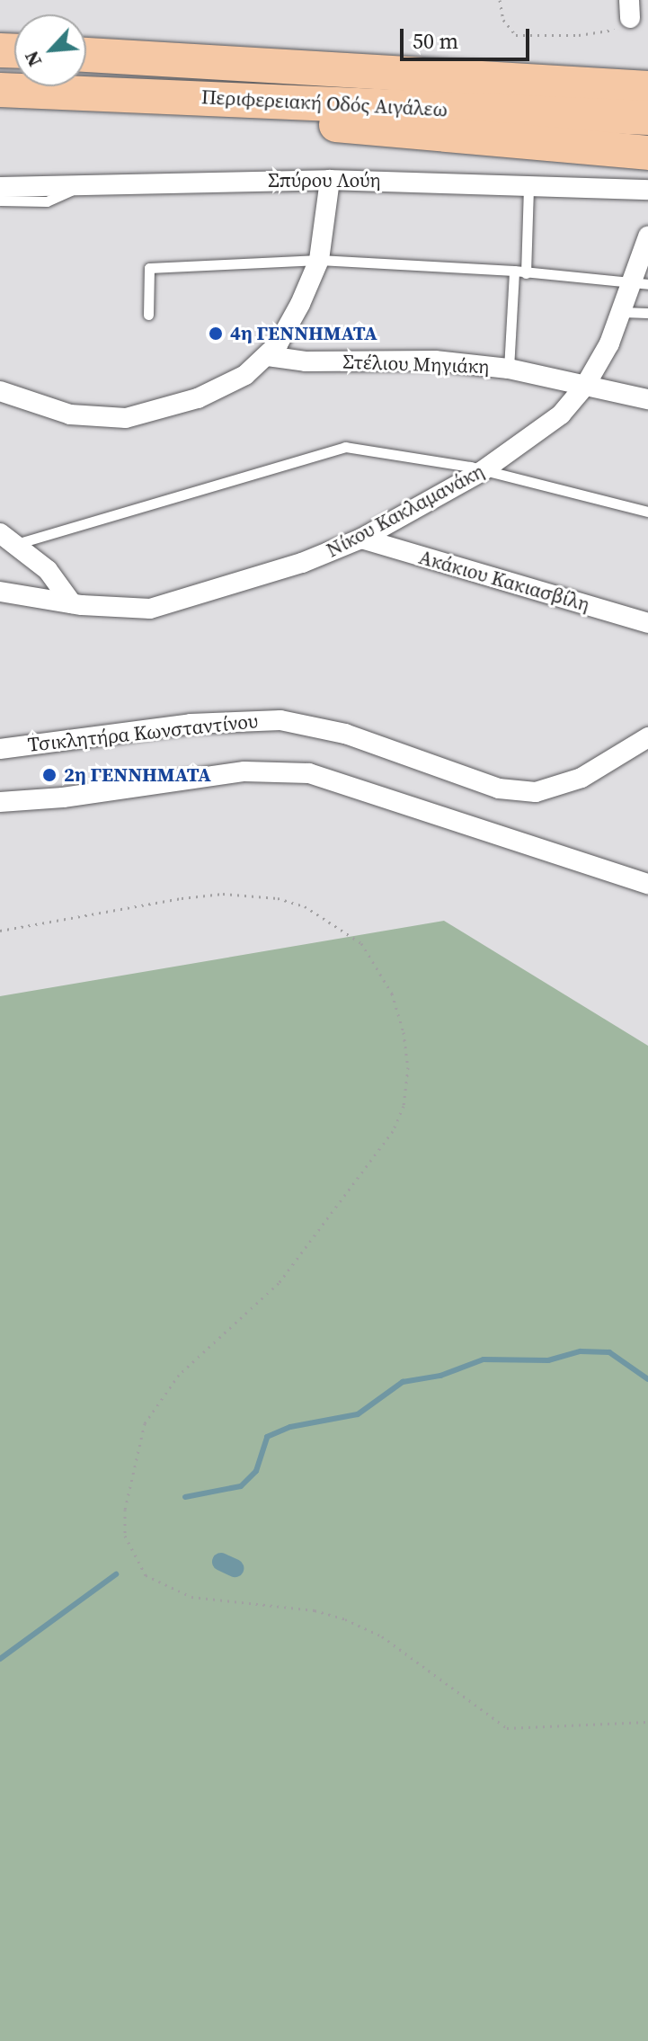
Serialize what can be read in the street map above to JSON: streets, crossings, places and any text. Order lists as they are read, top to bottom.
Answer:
{
  "streets": {
    "highway": ["Περιφερειακή Οδός Αιγάλεω"],
    "street": [
      "Σπύρου Λούη",
      "Στέλιου Μηγιάκη",
      "Νίκου Κακλαμανάκη",
      "Ακάκιου Κακιασβίλη",
      "Τσικλητήρα Κωνσταντίνου"
    ]
  },
  "crossings": [
    ["Στέλιου Μηγιάκη", "Νίκου Κακλαμανάκη"],
    ["Νίκου Κακλαμανάκη", "Ακάκιου Κακιασβίλη"]
  ],
  "places": ["4η ΓΕΝΝΗΜΑΤΑ", "2η ΓΕΝΝΗΜΑΤΑ"],
  "scale_bar": "50 m",
  "north": "bottom left"
}
